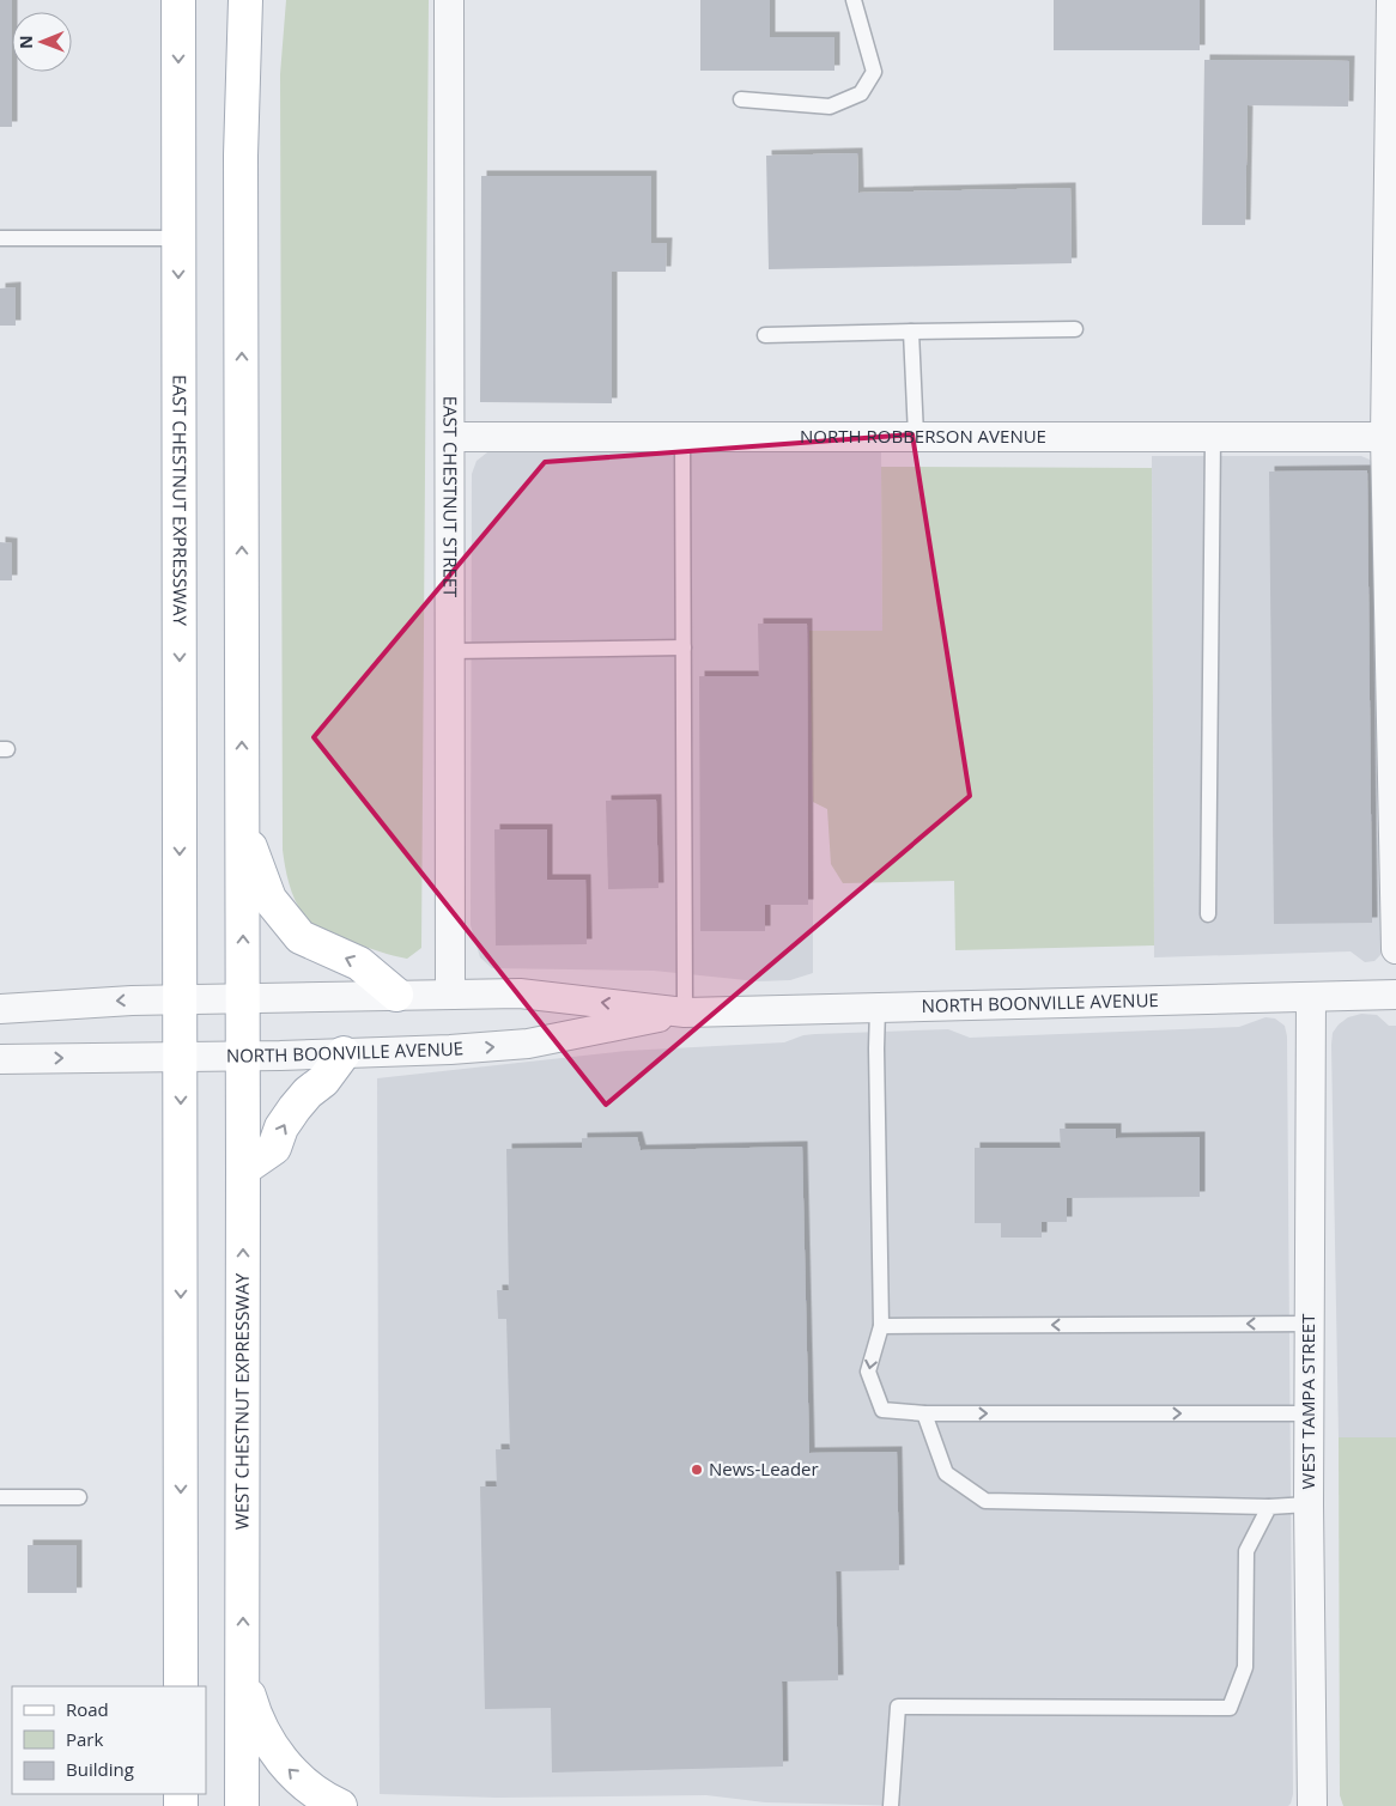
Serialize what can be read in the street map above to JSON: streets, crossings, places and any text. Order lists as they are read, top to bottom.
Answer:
{
  "streets": {
    "main road": ["EAST CHESTNUT EXPRESSWAY", "WEST CHESTNUT EXPRESSWAY"],
    "street": [
      "NORTH ROBBERSON AVENUE",
      "EAST CHESTNUT STREET",
      "NORTH BOONVILLE AVENUE",
      "WEST TAMPA STREET"
    ]
  },
  "crossings": [
    ["NORTH ROBBERSON AVENUE", "EAST CHESTNUT STREET"],
    ["EAST CHESTNUT STREET", "NORTH BOONVILLE AVENUE"],
    ["EAST CHESTNUT EXPRESSWAY", "NORTH BOONVILLE AVENUE"],
    ["NORTH BOONVILLE AVENUE", "WEST CHESTNUT EXPRESSWAY"],
    ["NORTH BOONVILLE AVENUE", "WEST TAMPA STREET"]
  ],
  "places": ["News-Leader"],
  "legend": ["Road", "Park", "Building"],
  "north": "left"
}
